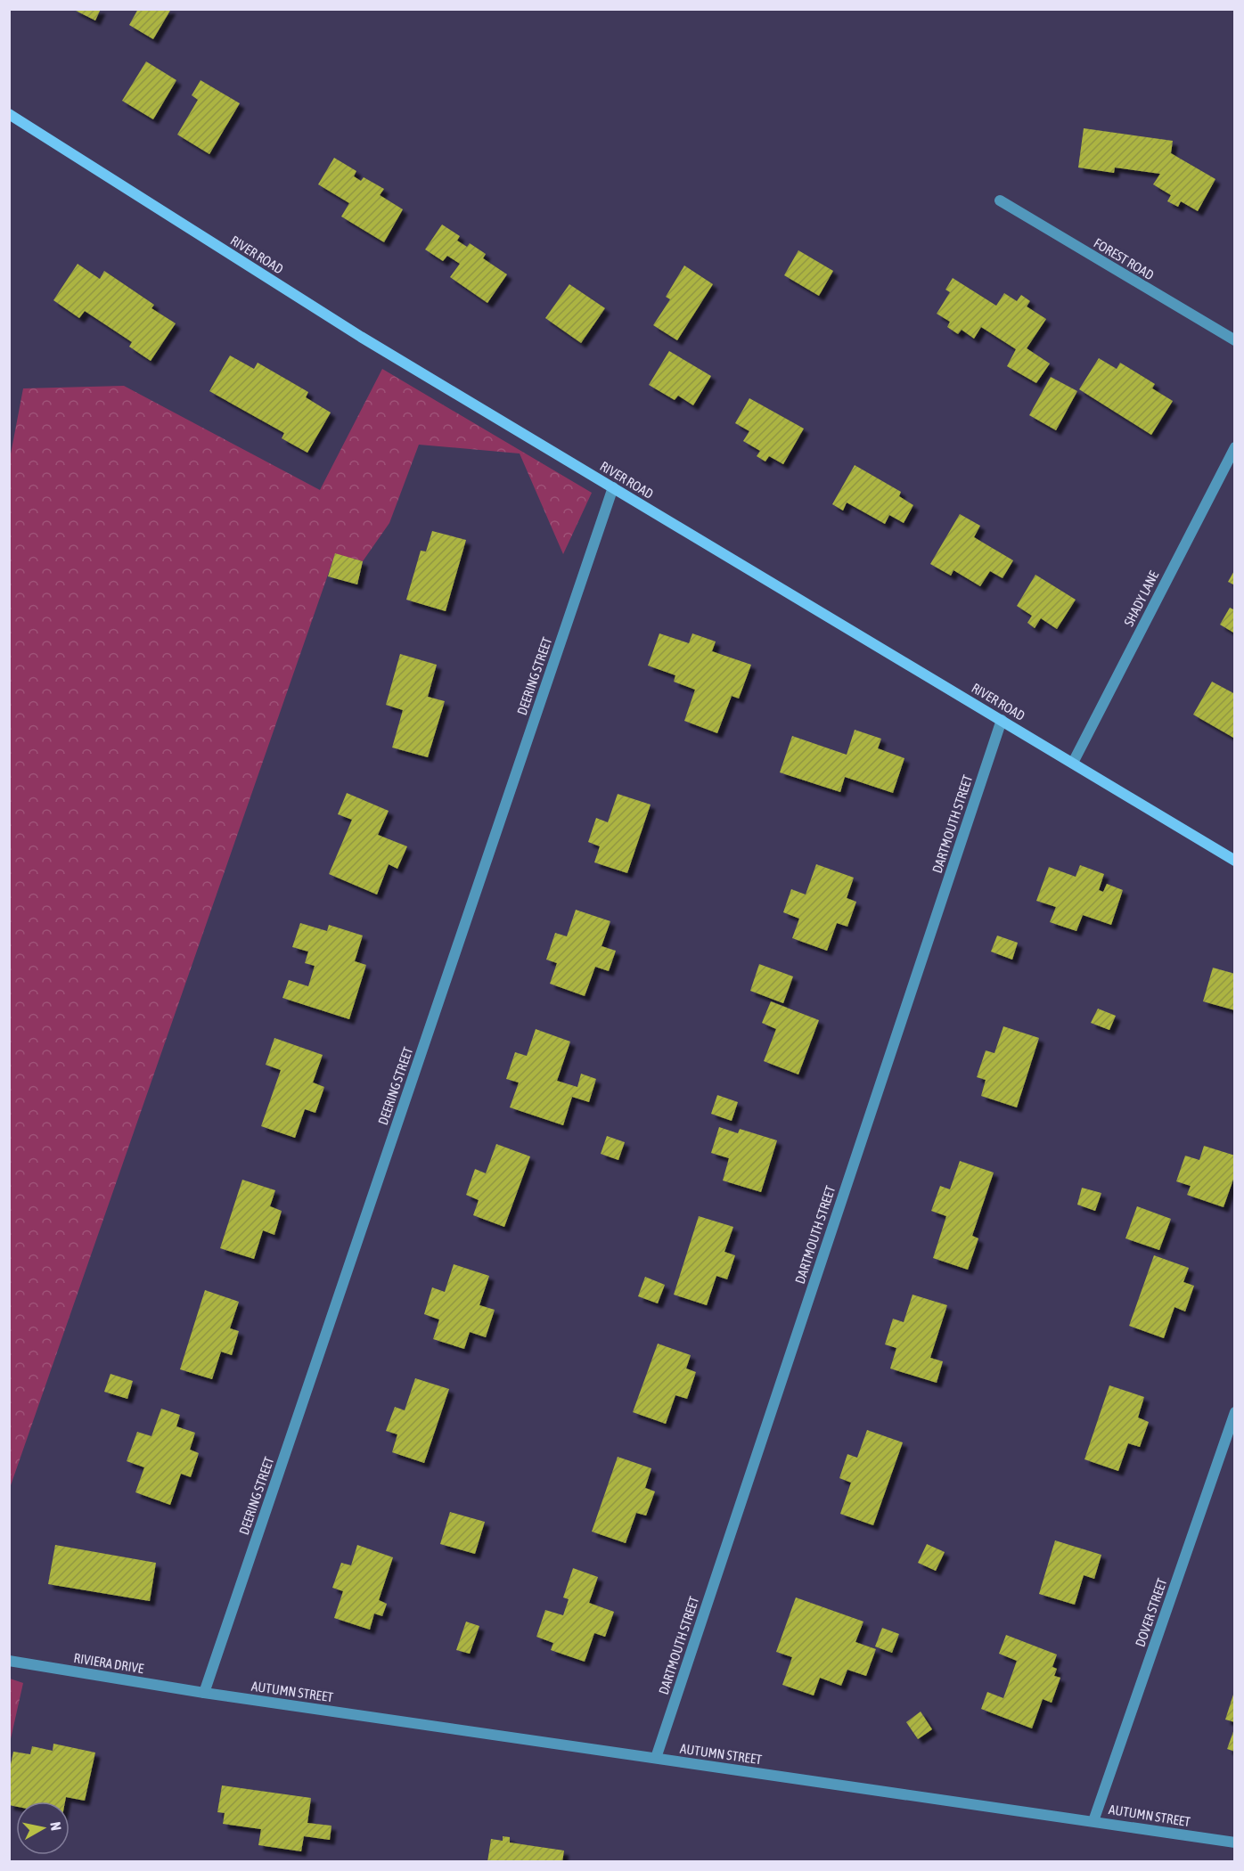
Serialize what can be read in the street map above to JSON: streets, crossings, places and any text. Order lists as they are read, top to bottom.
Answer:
{
  "streets": {
    "street": [
      "RIVER ROAD",
      "FOREST ROAD",
      "SHADY LANE",
      "DEERING STREET",
      "DARTMOUTH STREET",
      "DOVER STREET",
      "RIVIERA DRIVE",
      "AUTUMN STREET"
    ]
  },
  "crossings": [
    ["RIVER ROAD", "SHADY LANE"],
    ["RIVER ROAD", "DEERING STREET"],
    ["RIVER ROAD", "DARTMOUTH STREET"],
    ["DEERING STREET", "RIVIERA DRIVE"],
    ["DEERING STREET", "AUTUMN STREET"],
    ["DARTMOUTH STREET", "AUTUMN STREET"],
    ["DOVER STREET", "AUTUMN STREET"],
    ["RIVIERA DRIVE", "AUTUMN STREET"]
  ],
  "north": "right"
}
